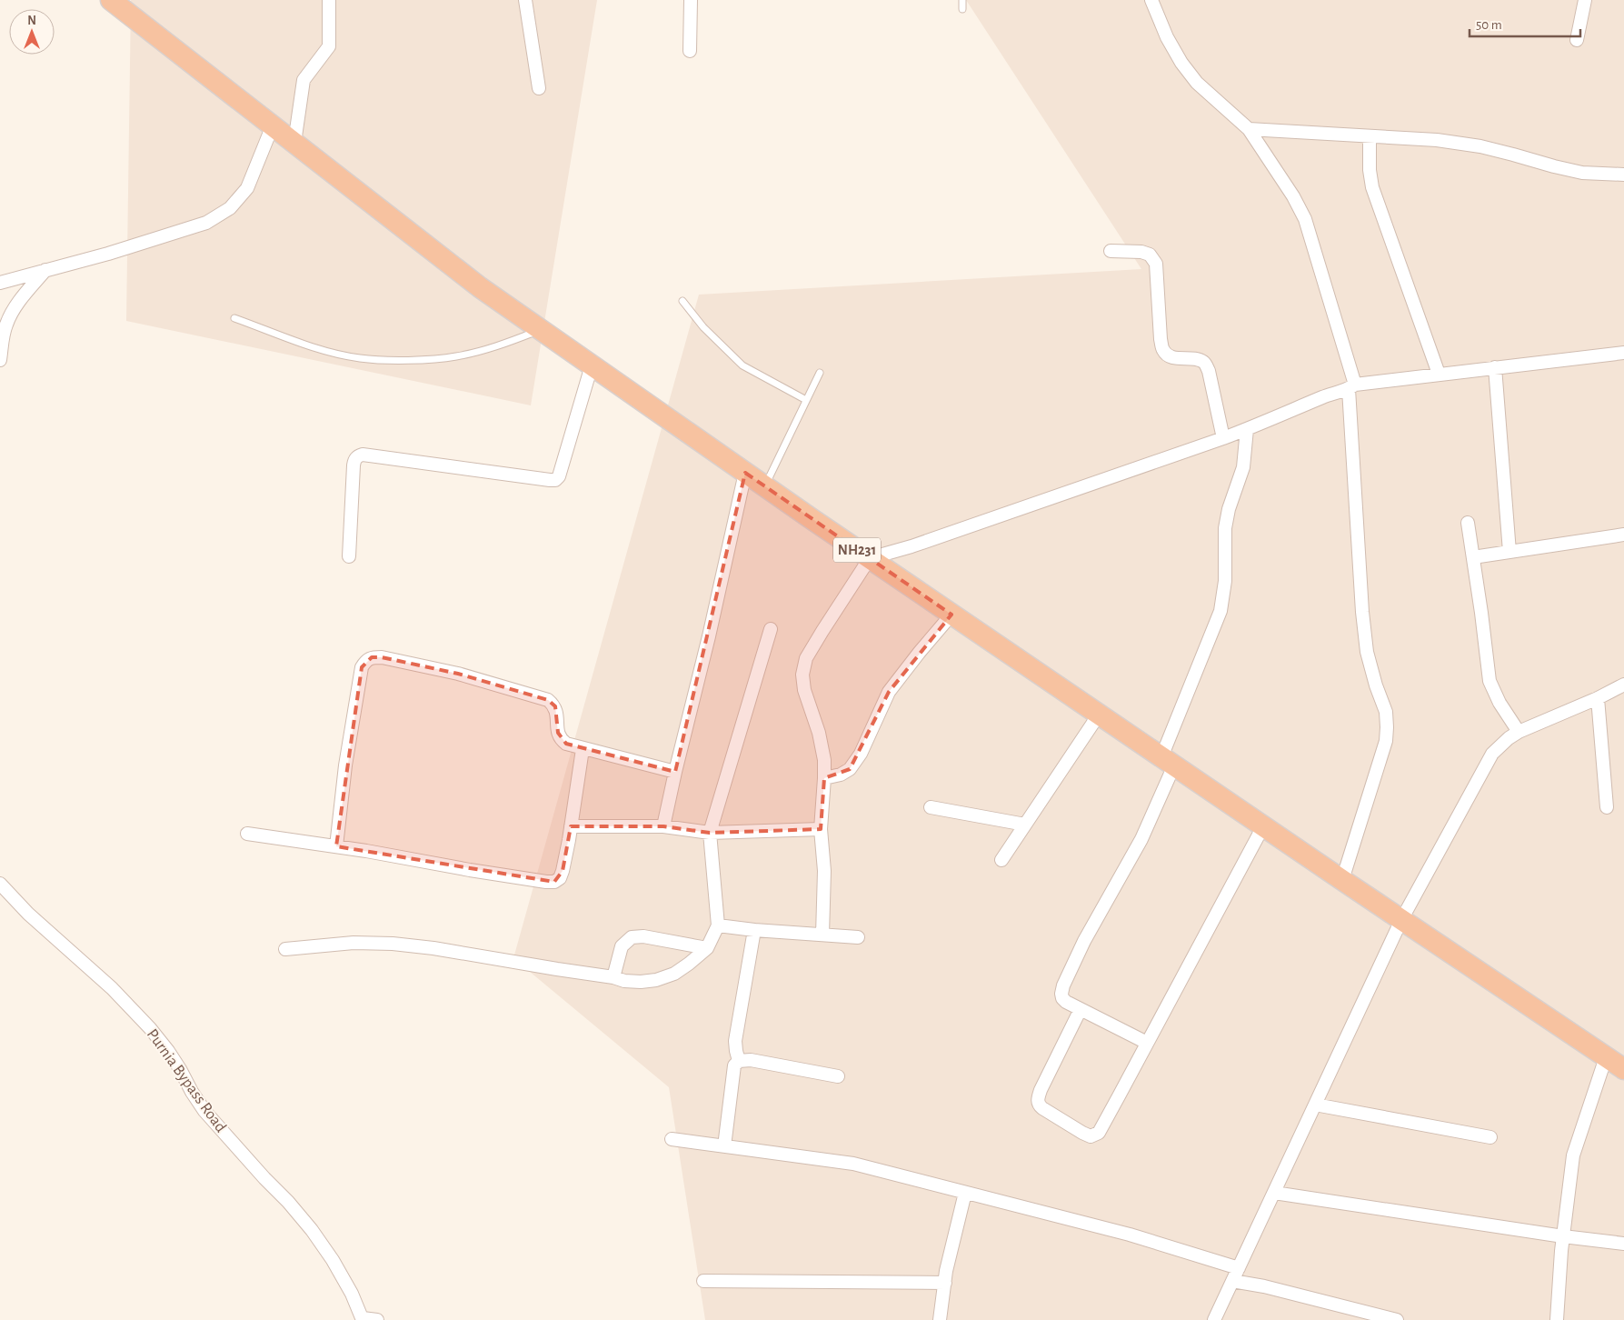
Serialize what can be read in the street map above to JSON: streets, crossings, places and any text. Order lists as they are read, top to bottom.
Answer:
{
  "streets": {
    "highway": ["NH231"],
    "street": ["Purnia Bypass Road"]
  },
  "scale_bar": "50 m",
  "north": "top"
}
